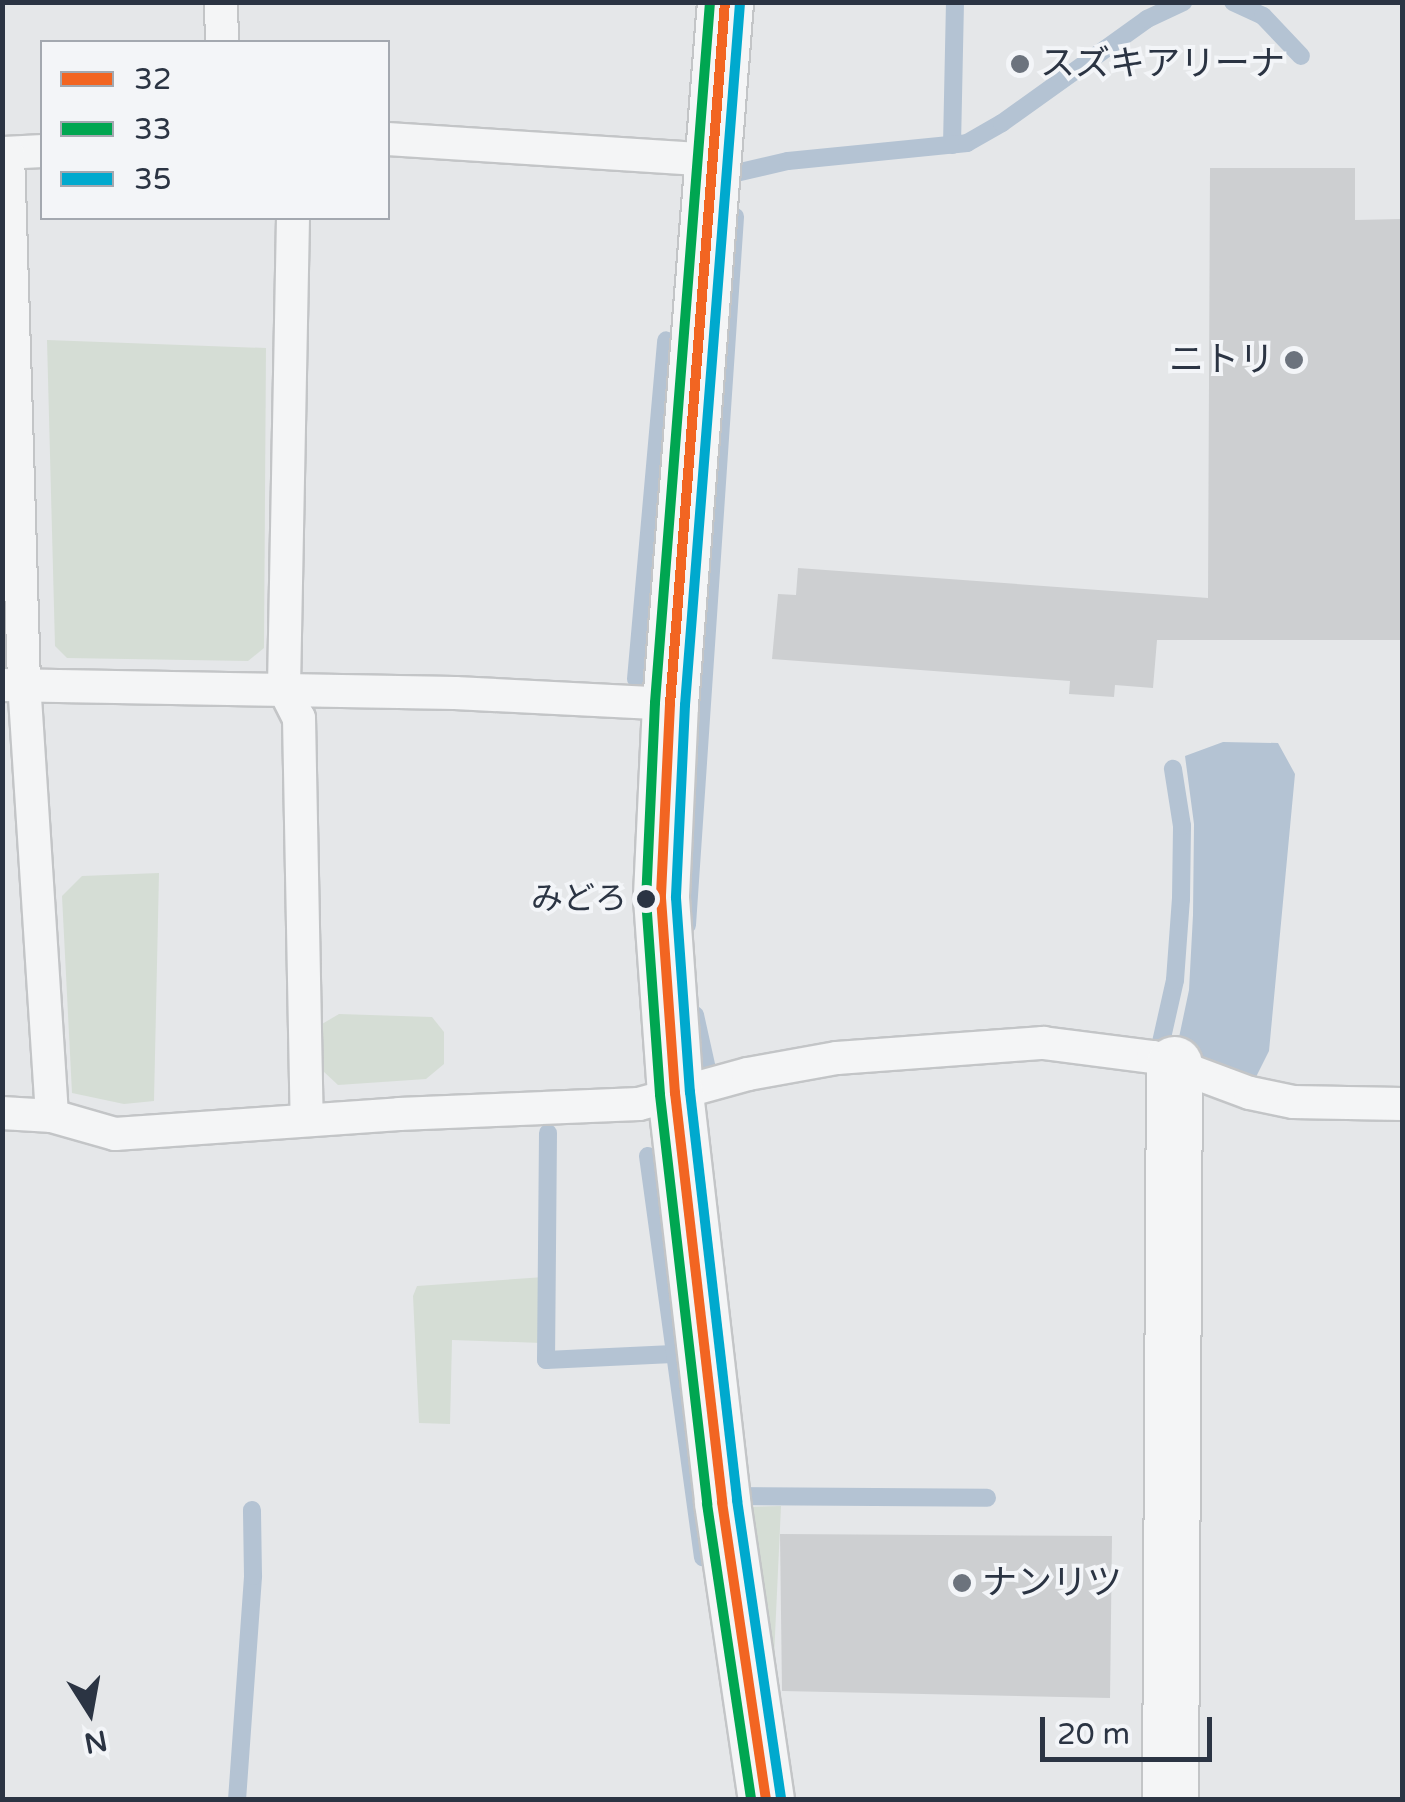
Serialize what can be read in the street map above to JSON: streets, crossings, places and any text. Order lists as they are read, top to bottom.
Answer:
{
  "places": [
    "スズキアリーナ",
    "ニトリ",
    "みどろ",
    "ナンリツ"
  ],
  "lines": ["transit line 32", "transit line 33", "transit line 35"],
  "legend": ["32", "33", "35"],
  "scale_bar": "20 m",
  "north": "bottom"
}
